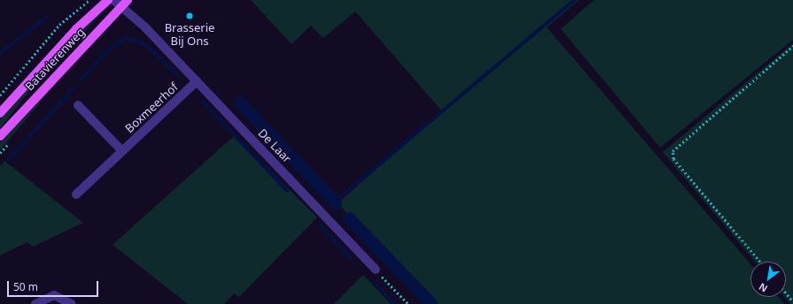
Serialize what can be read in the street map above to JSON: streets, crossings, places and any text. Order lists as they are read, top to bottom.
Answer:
{
  "streets": {
    "main road": ["Batavierenweg"],
    "street": ["Boxmeerhof", "De Laar"]
  },
  "crossings": [
    ["Batavierenweg", "De Laar"],
    ["Boxmeerhof", "De Laar"]
  ],
  "places": ["Brasserie Bij Ons"],
  "scale_bar": "50 m",
  "north": "bottom left"
}
